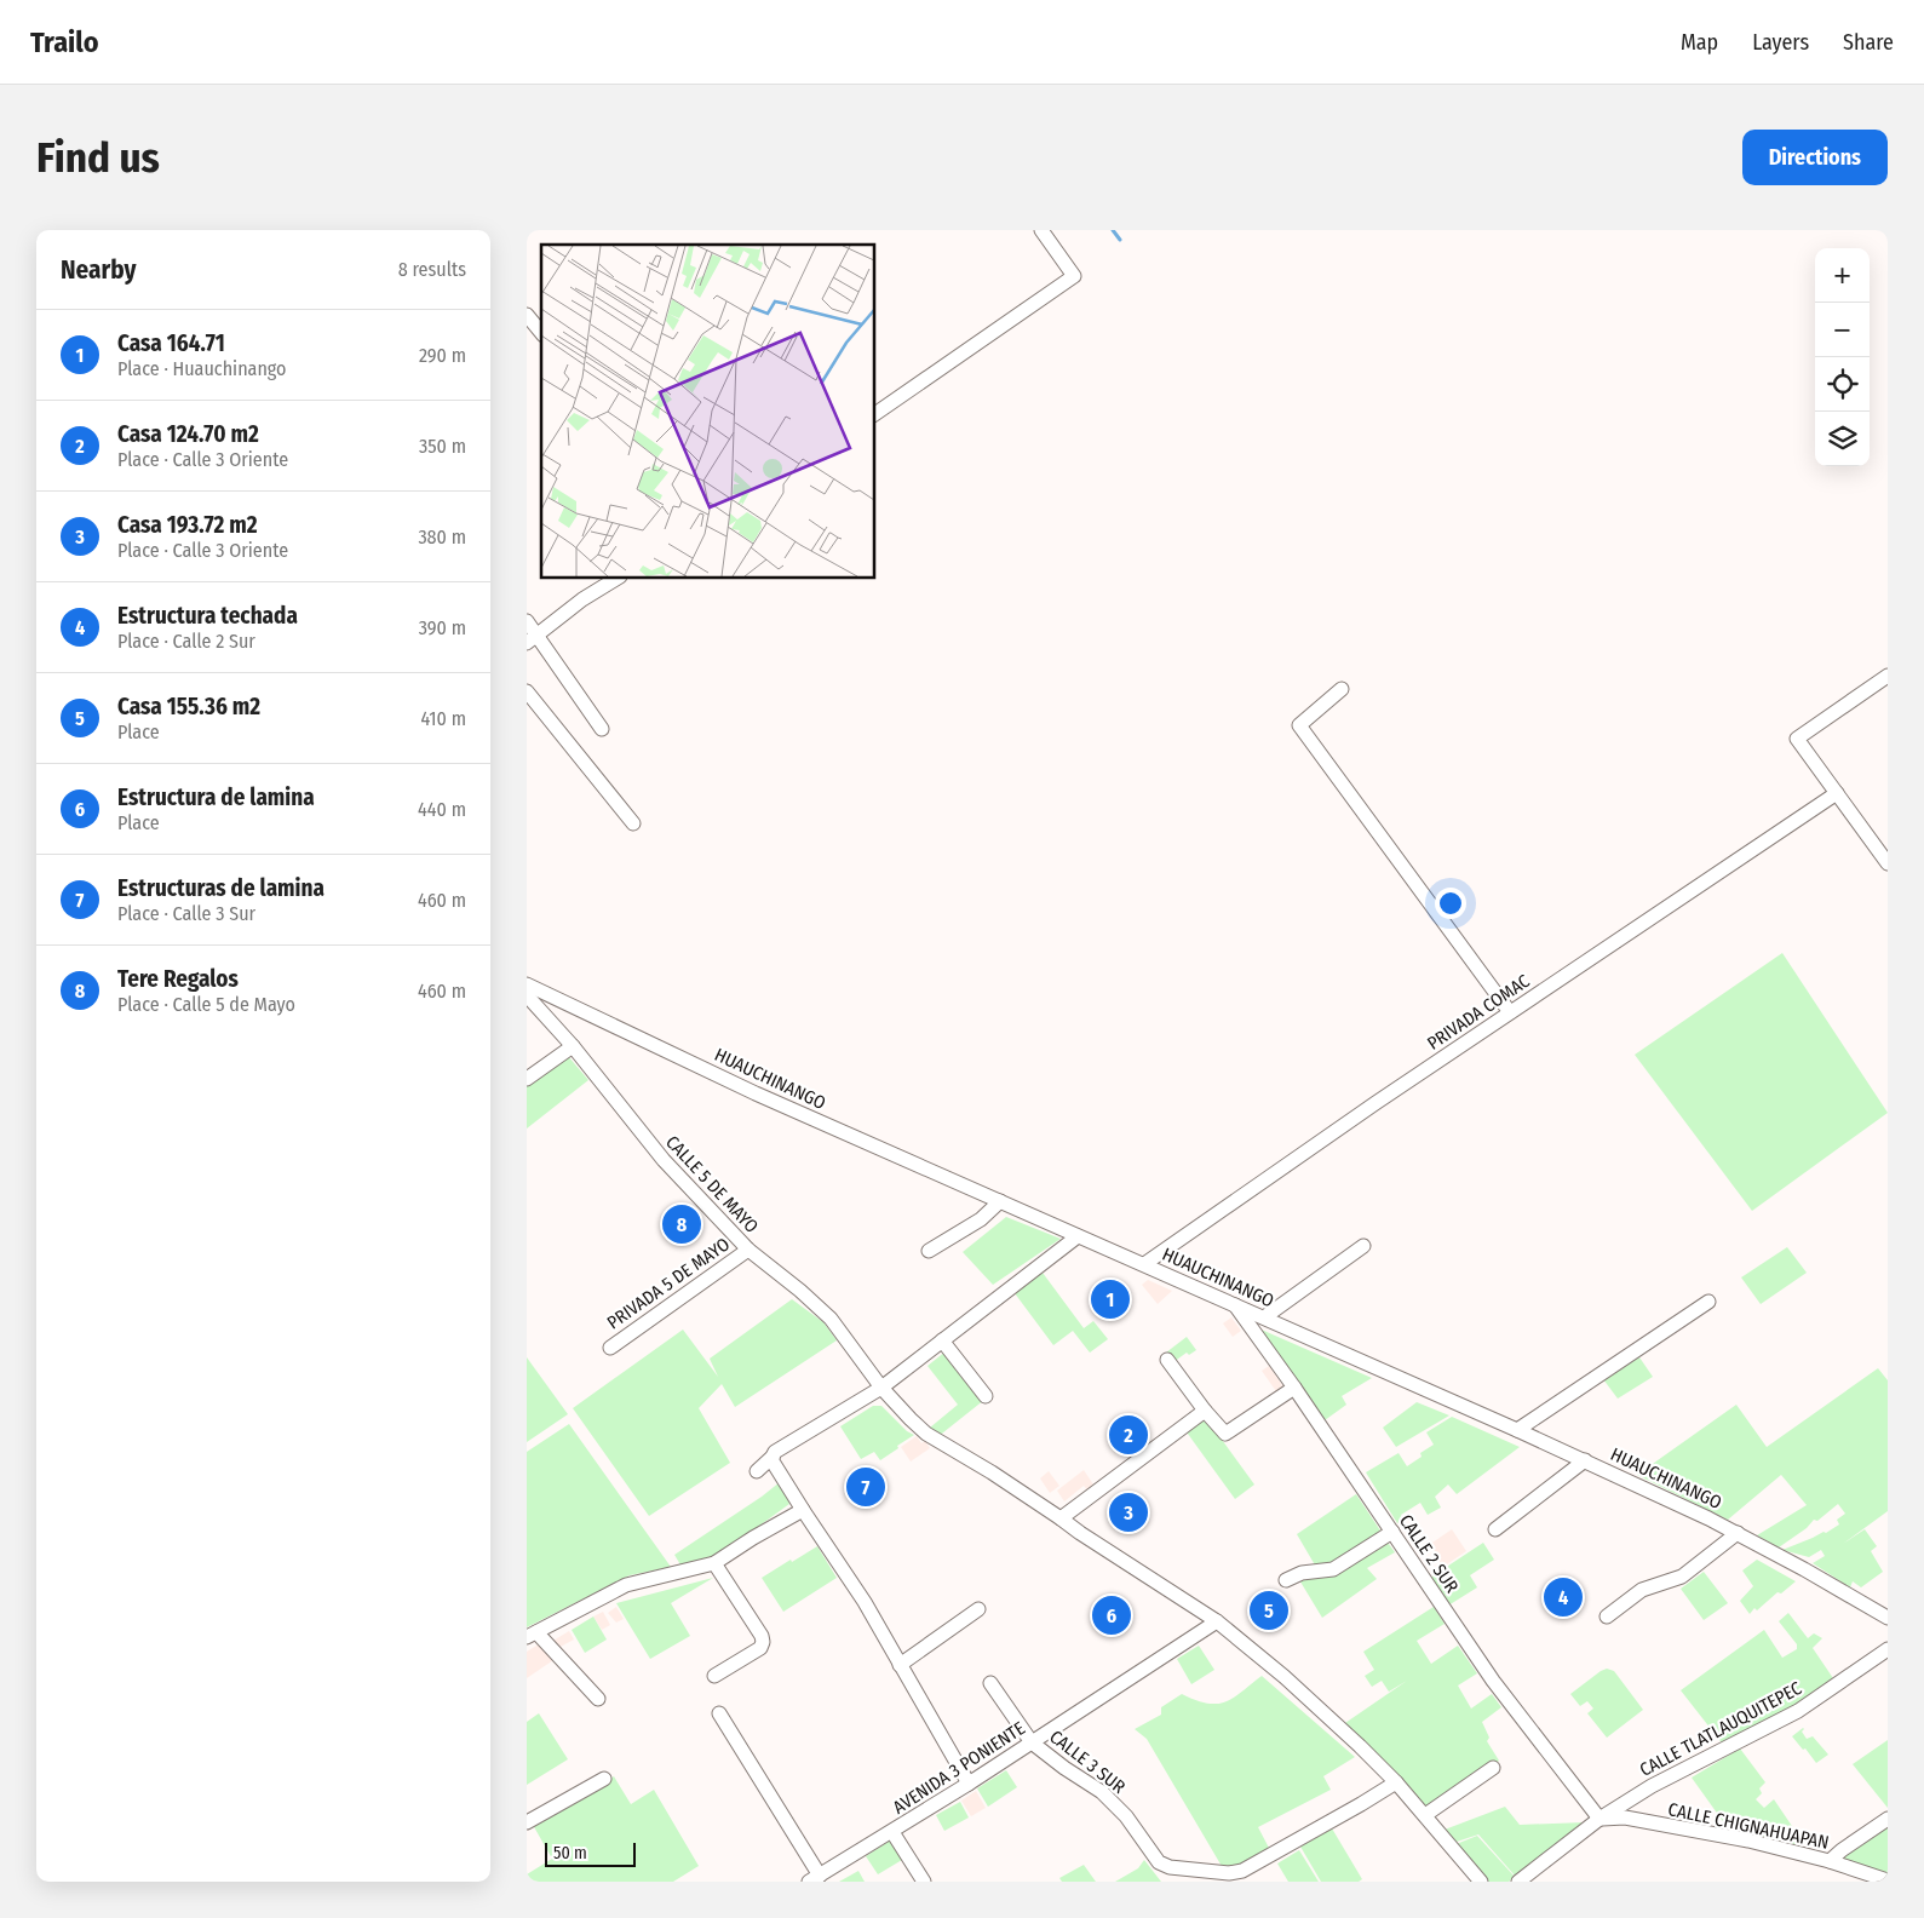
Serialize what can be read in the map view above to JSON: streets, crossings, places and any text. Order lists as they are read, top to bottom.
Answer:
{
  "streets": {
    "street": [
      "PRIVADA COMAC",
      "HUAUCHINANGO",
      "CALLE 5 DE MAYO",
      "PRIVADA 5 DE MAYO",
      "CALLE 2 SUR",
      "CALLE TLATLAUQUITEPEC",
      "CALLE 3 SUR",
      "AVENIDA 3 PONIENTE",
      "CALLE CHIGNAHUAPAN"
    ]
  },
  "crossings": [
    ["PRIVADA COMAC", "HUAUCHINANGO"],
    ["HUAUCHINANGO", "CALLE 2 SUR"],
    ["CALLE 5 DE MAYO", "PRIVADA 5 DE MAYO"],
    ["CALLE 5 DE MAYO", "CALLE 3 SUR"],
    ["CALLE 5 DE MAYO", "AVENIDA 3 PONIENTE"],
    ["CALLE 2 SUR", "CALLE TLATLAUQUITEPEC"],
    ["CALLE 2 SUR", "CALLE CHIGNAHUAPAN"],
    ["CALLE TLATLAUQUITEPEC", "CALLE CHIGNAHUAPAN"],
    ["CALLE 3 SUR", "AVENIDA 3 PONIENTE"]
  ],
  "scale_bar": "50 m",
  "page": {
    "header": "Trailo",
    "nav": ["Map", "Layers", "Share"],
    "buttons": "Directions",
    "title": "Find us",
    "heading": ["Nearby", "8 results"],
    "map_buttons": ["+", "−"],
    "list": [
      {
        "mark": "1",
        "name": "Casa 164.71",
        "note": "Place · Huauchinango",
        "value": "290 m"
      },
      {
        "mark": "2",
        "name": "Casa 124.70 m2",
        "note": "Place · Calle 3 Oriente",
        "value": "350 m"
      },
      {
        "mark": "3",
        "name": "Casa 193.72 m2",
        "note": "Place · Calle 3 Oriente",
        "value": "380 m"
      },
      {
        "mark": "4",
        "name": "Estructura techada",
        "note": "Place · Calle 2 Sur",
        "value": "390 m"
      },
      {
        "mark": "5",
        "name": "Casa 155.36 m2",
        "note": "Place",
        "value": "410 m"
      },
      {
        "mark": "6",
        "name": "Estructura de lamina",
        "note": "Place",
        "value": "440 m"
      },
      {
        "mark": "7",
        "name": "Estructuras de lamina",
        "note": "Place · Calle 3 Sur",
        "value": "460 m"
      },
      {
        "mark": "8",
        "name": "Tere Regalos",
        "note": "Place · Calle 5 de Mayo",
        "value": "460 m"
      }
    ],
    "pins": [
      "8",
      "1",
      "2",
      "7",
      "3",
      "4",
      "5",
      "6"
    ],
    "scale": "50 m"
  }
}
